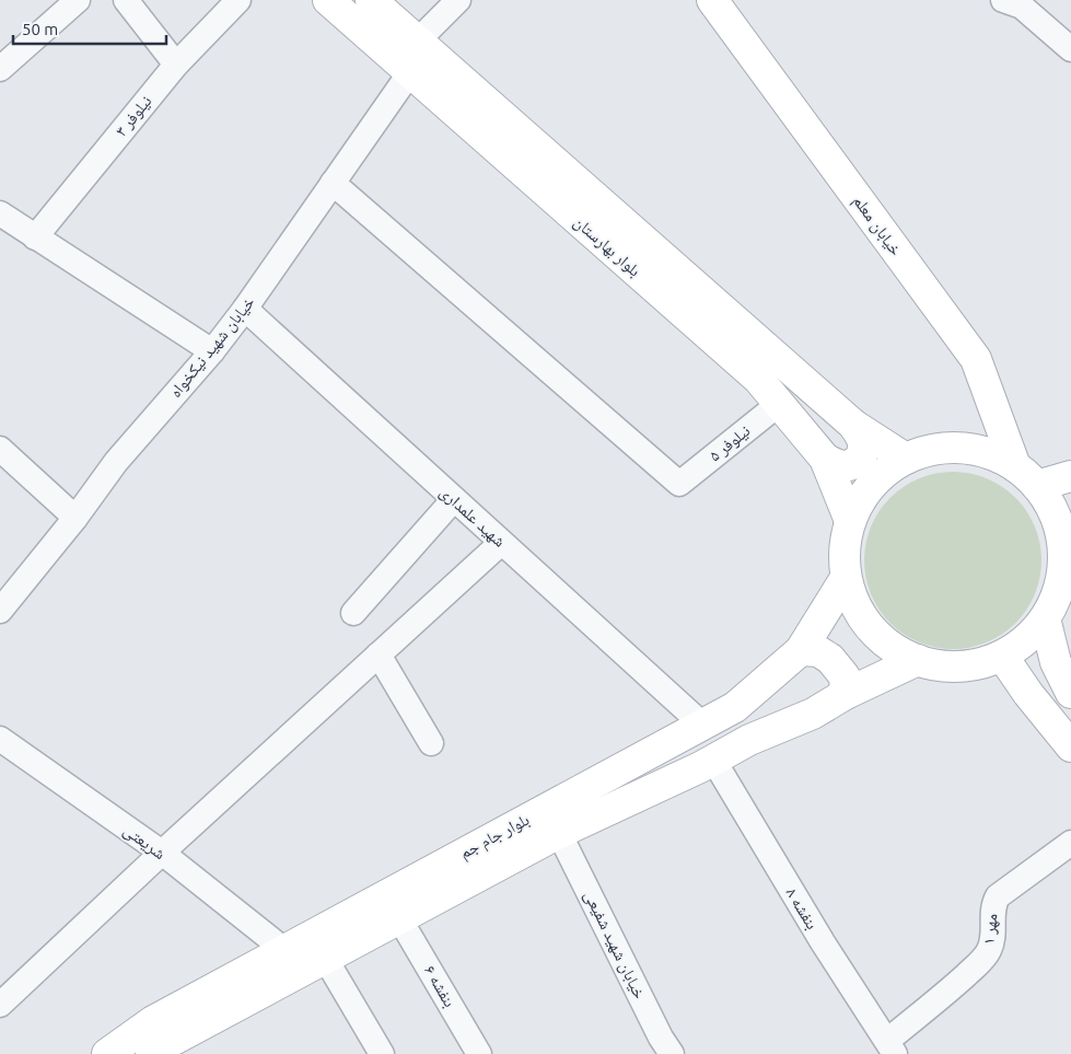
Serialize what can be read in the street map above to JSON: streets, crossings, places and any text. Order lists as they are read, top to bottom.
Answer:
{
  "streets": {
    "main road": ["خیابان معلم", "بلوار بهارستان", "بلوار جام جم"],
    "street": [
      "نیلوفر ۳",
      "خیابان شهید نیکخواه",
      "نیلوفر ۵",
      "شهید علمداری",
      "شریعتی",
      "بنفشه ۸",
      "مهر ۱",
      "خیابان شهید شفیعی",
      "بنفشه ۶"
    ]
  },
  "crossings": [
    ["خیابان معلم", "بلوار بهارستان"],
    ["خیابان معلم", "بلوار جام جم"],
    ["بلوار بهارستان", "خیابان شهید نیکخواه"],
    ["بلوار بهارستان", "نیلوفر ۵"],
    ["خیابان شهید نیکخواه", "نیلوفر ۵"],
    ["خیابان شهید نیکخواه", "شهید علمداری"],
    ["شهید علمداری", "بلوار جام جم"],
    ["بلوار جام جم", "شریعتی"],
    ["بلوار جام جم", "بنفشه ۸"],
    ["بلوار جام جم", "خیابان شهید شفیعی"],
    ["بلوار جام جم", "بنفشه ۶"],
    ["بنفشه ۸", "مهر ۱"]
  ],
  "scale_bar": "50 m"
}
